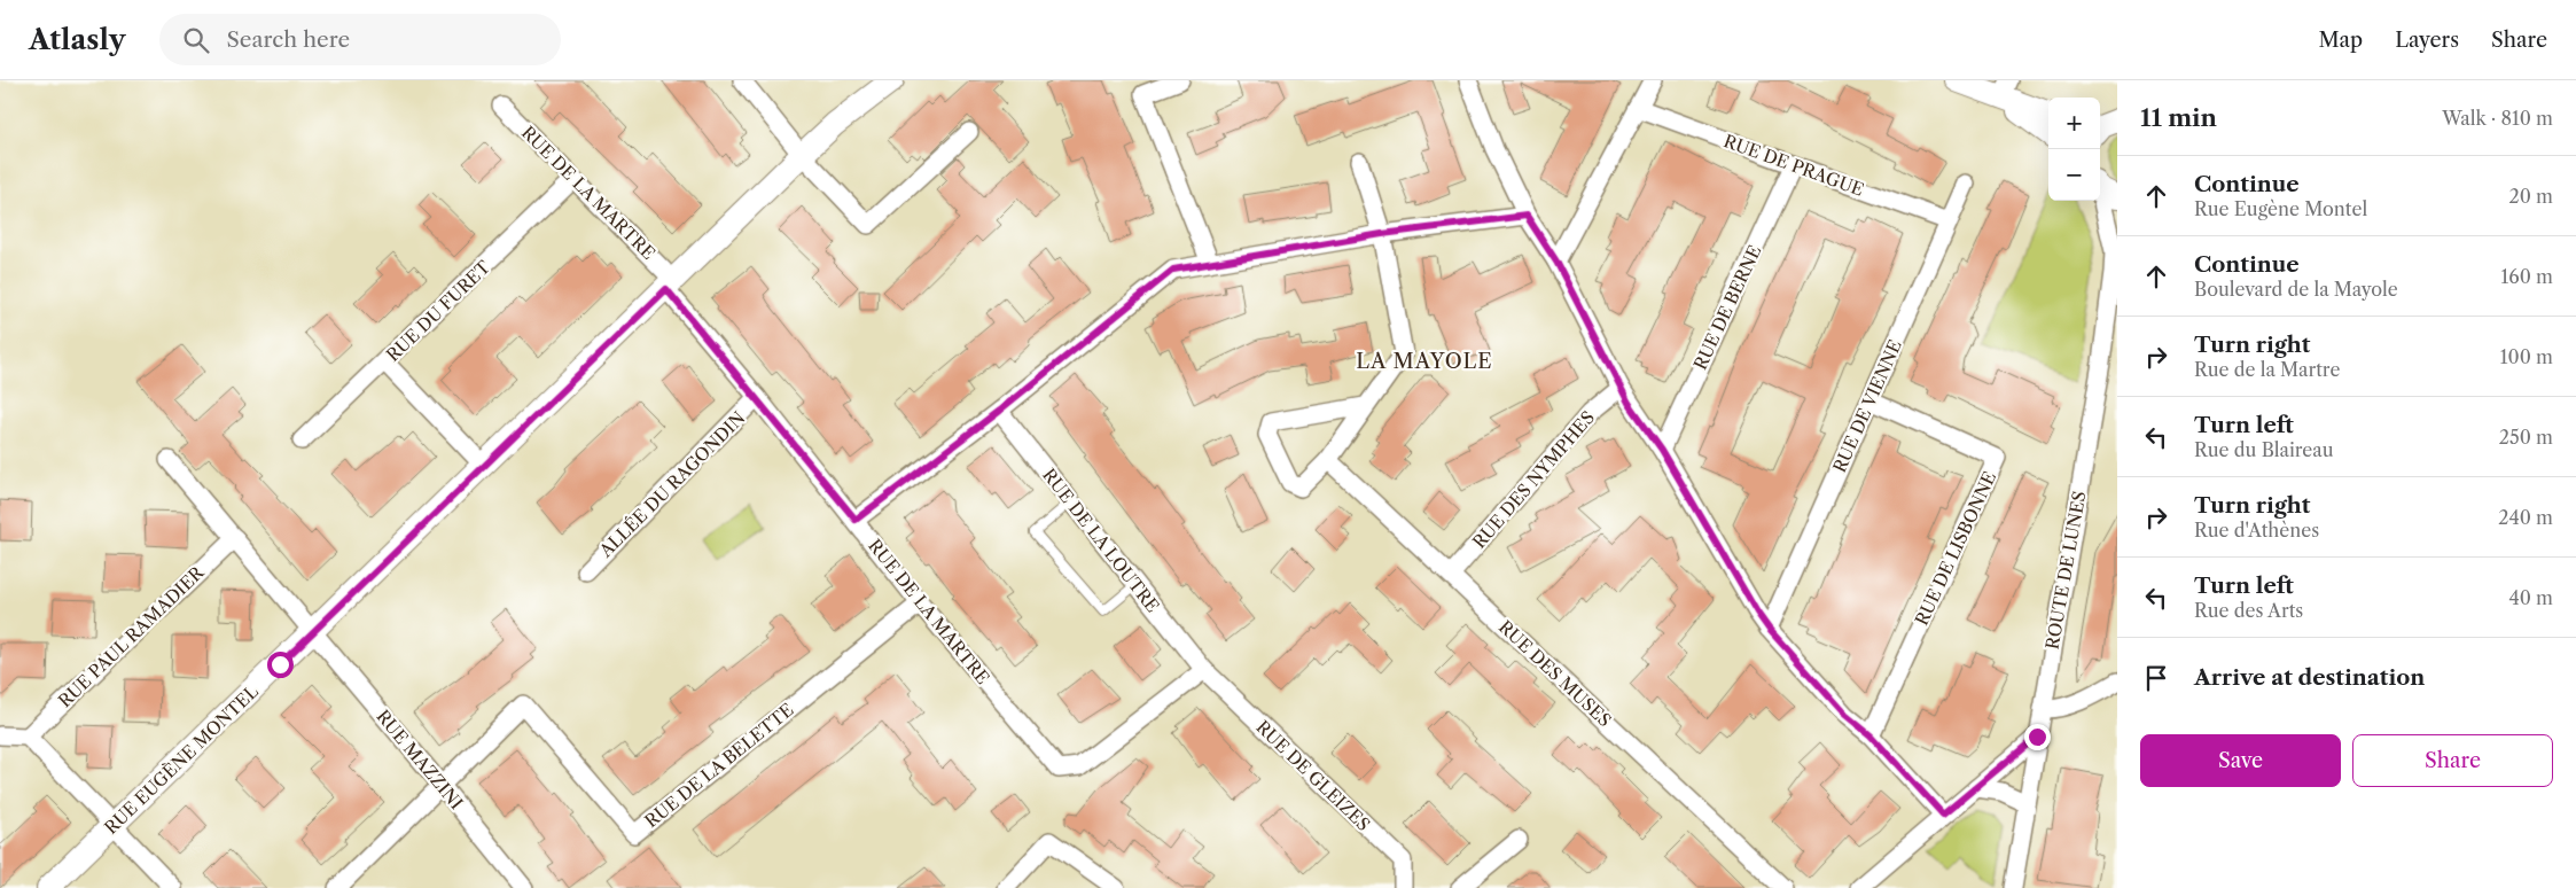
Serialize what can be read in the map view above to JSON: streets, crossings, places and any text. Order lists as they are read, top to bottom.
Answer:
{
  "streets": {
    "main road": ["RUE EUGÈNE MONTEL"],
    "street": [
      "RUE DE PRAGUE",
      "RUE DE LA MARTRE",
      "RUE DE BERNE",
      "RUE DU FURET",
      "RUE DE VIENNE",
      "RUE DES NYMPHES",
      "ALLÉE DU RAGONDIN",
      "RUE DE LA LOUTRE",
      "RUE DE LISBONNE",
      "ROUTE DE LUNES",
      "RUE PAUL RAMADIER",
      "RUE DES MUSES",
      "RUE MAZZINI",
      "RUE DE LA BELETTE",
      "RUE DE GLEIZES"
    ]
  },
  "crossings": [
    ["RUE DE PRAGUE", "RUE DE BERNE"],
    ["RUE DE PRAGUE", "RUE DE VIENNE"],
    ["RUE DE LA MARTRE", "RUE DU FURET"],
    ["RUE DE LA MARTRE", "ALLÉE DU RAGONDIN"],
    ["RUE DE LA MARTRE", "RUE DE LA LOUTRE"],
    ["RUE DE LA MARTRE", "RUE EUGÈNE MONTEL"],
    ["RUE DE LA MARTRE", "RUE DE LA BELETTE"],
    ["RUE DE LA MARTRE", "RUE DE GLEIZES"],
    ["RUE DE VIENNE", "RUE DE LISBONNE"],
    ["RUE DES NYMPHES", "RUE DES MUSES"],
    ["RUE DE LA LOUTRE", "RUE DE GLEIZES"],
    ["RUE PAUL RAMADIER", "RUE MAZZINI"],
    ["RUE EUGÈNE MONTEL", "RUE MAZZINI"],
    ["RUE MAZZINI", "RUE DE LA BELETTE"]
  ],
  "districts": ["LA MAYOLE"],
  "page": {
    "header": "Atlasly",
    "search": "Search here",
    "nav": ["Map", "Layers", "Share"],
    "heading": ["11 min", "Walk · 810 m"],
    "map_buttons": ["+", "−"],
    "list": [
      ["Continue", "Rue Eugène Montel", "20 m"],
      ["Continue", "Boulevard de la Mayole", "160 m"],
      ["Turn right", "Rue de la Martre", "100 m"],
      ["Turn left", "Rue du Blaireau", "250 m"],
      ["Turn right", "Rue d'Athènes", "240 m"],
      ["Turn left", "Rue des Arts", "40 m"],
      "Arrive at destination"
    ],
    "buttons": ["Save", "Share"]
  }
}
